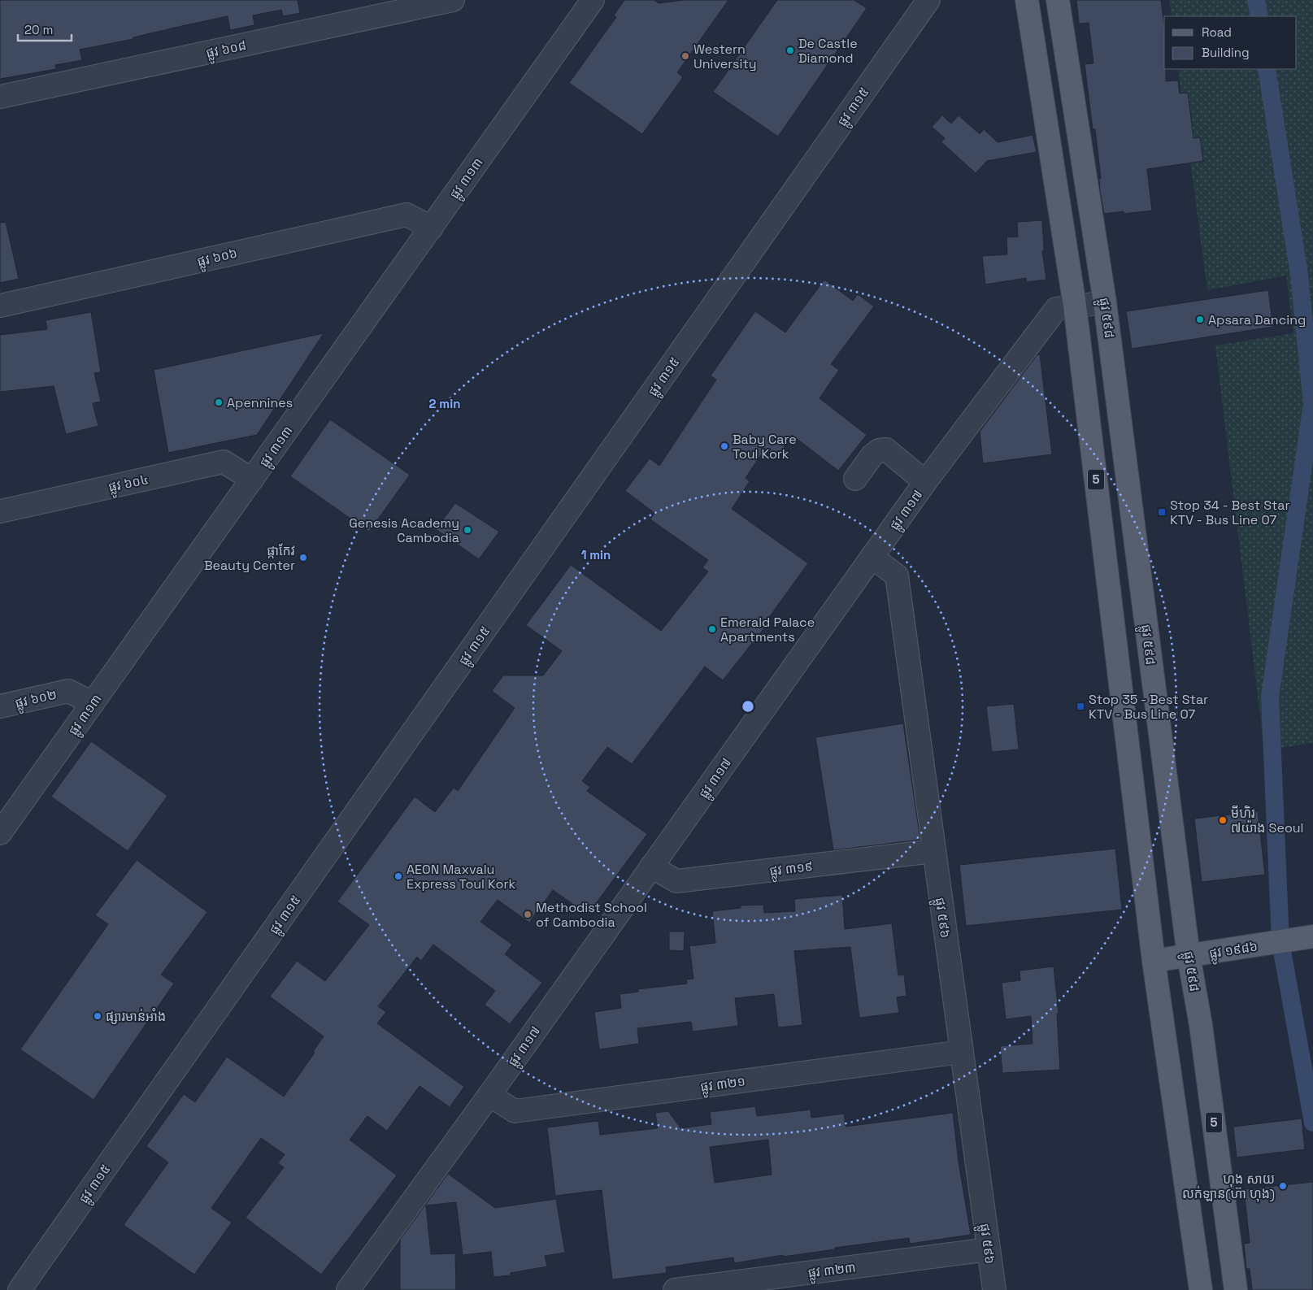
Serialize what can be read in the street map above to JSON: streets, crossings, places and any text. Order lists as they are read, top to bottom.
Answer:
{
  "streets": {
    "main road": ["ផ្លូវ ៥៩៨", "5", "ផ្លូវ ១៩៨៦"],
    "street": [
      "ផ្លូវ ៦០៨",
      "ផ្លូវ ៣១៥",
      "ផ្លូវ ៣១៣",
      "ផ្លូវ ៦០៦",
      "ផ្លូវ ៦០៤",
      "ផ្លូវ ៣១៧",
      "ផ្លូវ ៦០២",
      "ផ្លូវ ៣១៩",
      "ផ្លូវ ៥៩៦",
      "ផ្លូវ ៣២១",
      "ផ្លូវ ៣២៣"
    ]
  },
  "crossings": [
    ["ផ្លូវ ៣១៣", "ផ្លូវ ៦០៦"],
    ["ផ្លូវ ៣១៣", "ផ្លូវ ៦០៤"],
    ["ផ្លូវ ៣១៣", "ផ្លូវ ៦០២"],
    ["ផ្លូវ ៥៩៨", "ផ្លូវ ៣១៧"],
    ["ផ្លូវ ៥៩៨", "ផ្លូវ ១៩៨៦"],
    ["5", "ផ្លូវ ៣១៧"],
    ["5", "ផ្លូវ ១៩៨៦"],
    ["ផ្លូវ ៣១៧", "ផ្លូវ ៣១៩"],
    ["ផ្លូវ ៣១៧", "ផ្លូវ ៥៩៦"],
    ["ផ្លូវ ៣១៧", "ផ្លូវ ៣២១"],
    ["ផ្លូវ ៣១៩", "ផ្លូវ ៥៩៦"],
    ["ផ្លូវ ៥៩៦", "ផ្លូវ ៣២១"],
    ["ផ្លូវ ៥៩៦", "ផ្លូវ ៣២៣"]
  ],
  "places": {
    "other": [
      "De Castle Diamond",
      "Western University",
      "Apsara Dancing",
      "Apennines",
      "Baby Care Toul Kork",
      "Genesis Academy Cambodia",
      "ផ្កាកែវ Beauty Center",
      "Emerald Palace Apartments",
      "មីហិរ ៧យ៉ាង Seoul",
      "AEON Maxvalu Express Toul Kork",
      "Methodist School of Cambodia",
      "ផ្សារមាន់អាំង",
      "ហុង សាយ លក់ឡាន(ហ៊ា ហុង)"
    ],
    "transit": ["Stop 34 - Best Star KTV - Bus Line 07", "Stop 35 - Best Star KTV - Bus Line 07"]
  },
  "legend": ["Road", "Building"],
  "scale_bar": "20 m",
  "rings": ["2 min", "1 min"]
}
